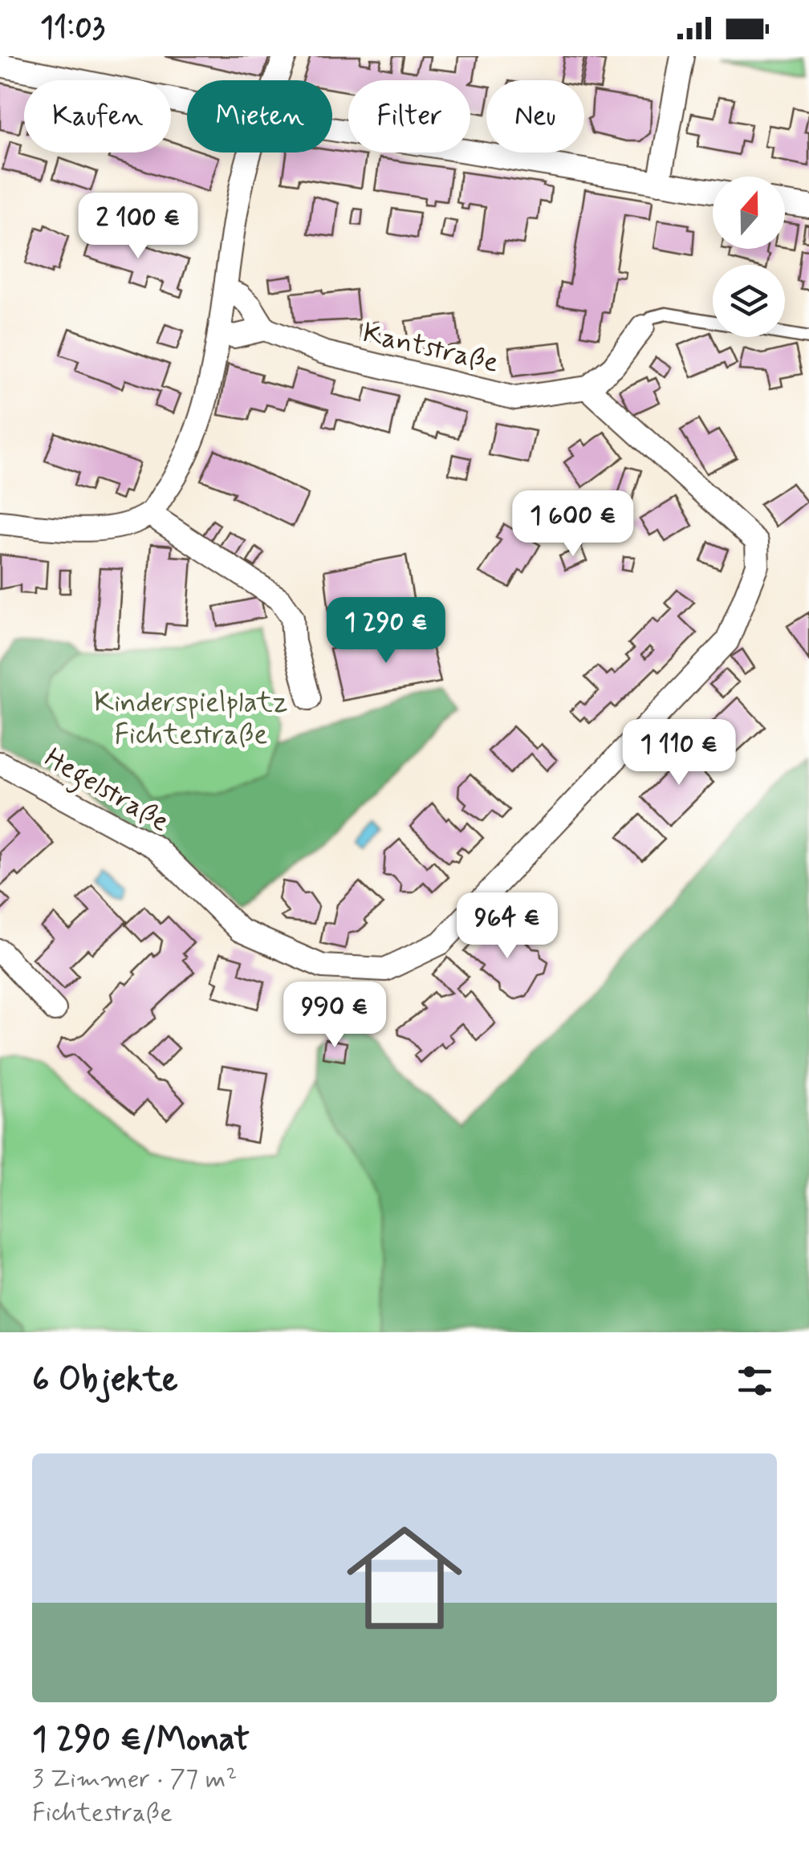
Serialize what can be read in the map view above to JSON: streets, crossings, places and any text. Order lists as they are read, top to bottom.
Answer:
{
  "streets": {
    "street": ["Kantstraße", "Hegelstraße"]
  },
  "crossings": [
    ["Kantstraße", "Hegelstraße"]
  ],
  "parks": ["Kinderspielplatz Fichtestraße"],
  "north": "top",
  "page": {
    "status": "11:03",
    "chip": [
      "Kaufen",
      "Mieten",
      "Filter",
      "Neu"
    ],
    "price": [
      "2 100 €",
      "1 600 €",
      "1 290 €",
      "1 110 €",
      "964 €",
      "990 €"
    ],
    "heading": "6 Objekte",
    "list": [
      {
        "name": "1 290 €/Monat",
        "note": "3 Zimmer · 77 m² · Fichtestraße"
      }
    ]
  }
}
